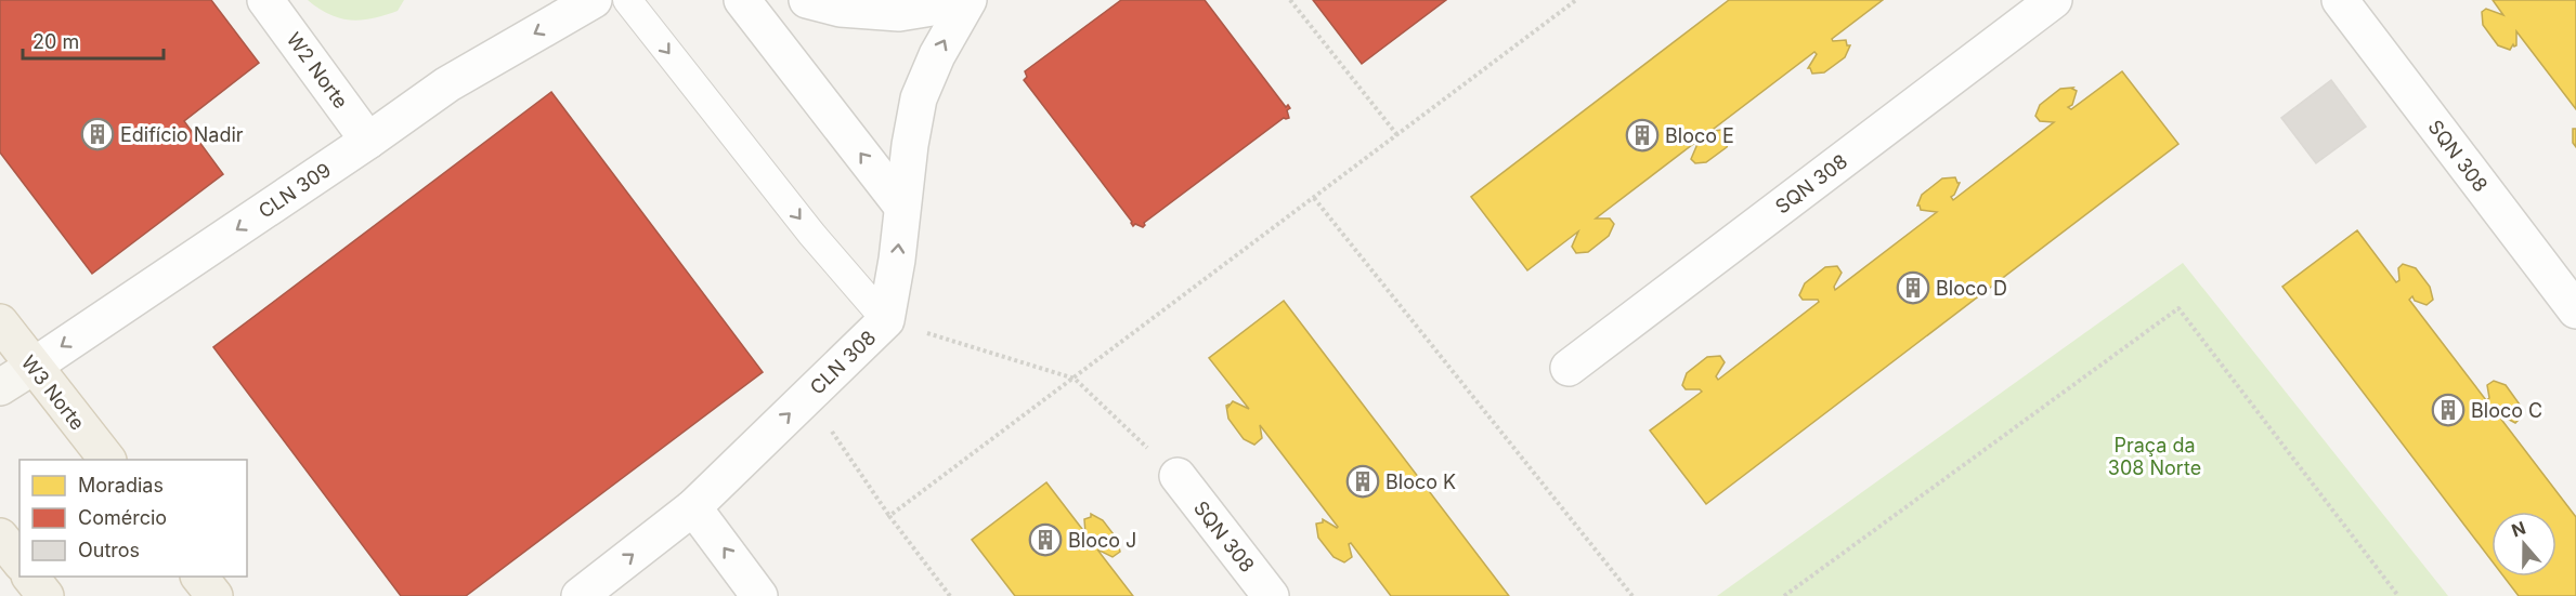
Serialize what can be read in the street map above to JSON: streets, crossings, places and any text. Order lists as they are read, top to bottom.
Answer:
{
  "streets": {
    "main road": ["CLN 309", "W3 Norte"],
    "street": ["W2 Norte", "SQN 308", "CLN 308"]
  },
  "crossings": [
    ["W2 Norte", "CLN 309"],
    ["CLN 309", "W3 Norte"]
  ],
  "one_way": ["CLN 309", "CLN 308"],
  "parks": ["Praça da 308 Norte"],
  "places": {
    "building": [
      "Edifício Nadir",
      "Bloco E",
      "Bloco D",
      "Bloco C",
      "Bloco K",
      "Bloco J"
    ]
  },
  "legend": ["Moradias", "Comércio", "Outros"],
  "scale_bar": "20 m",
  "north": "top"
}
